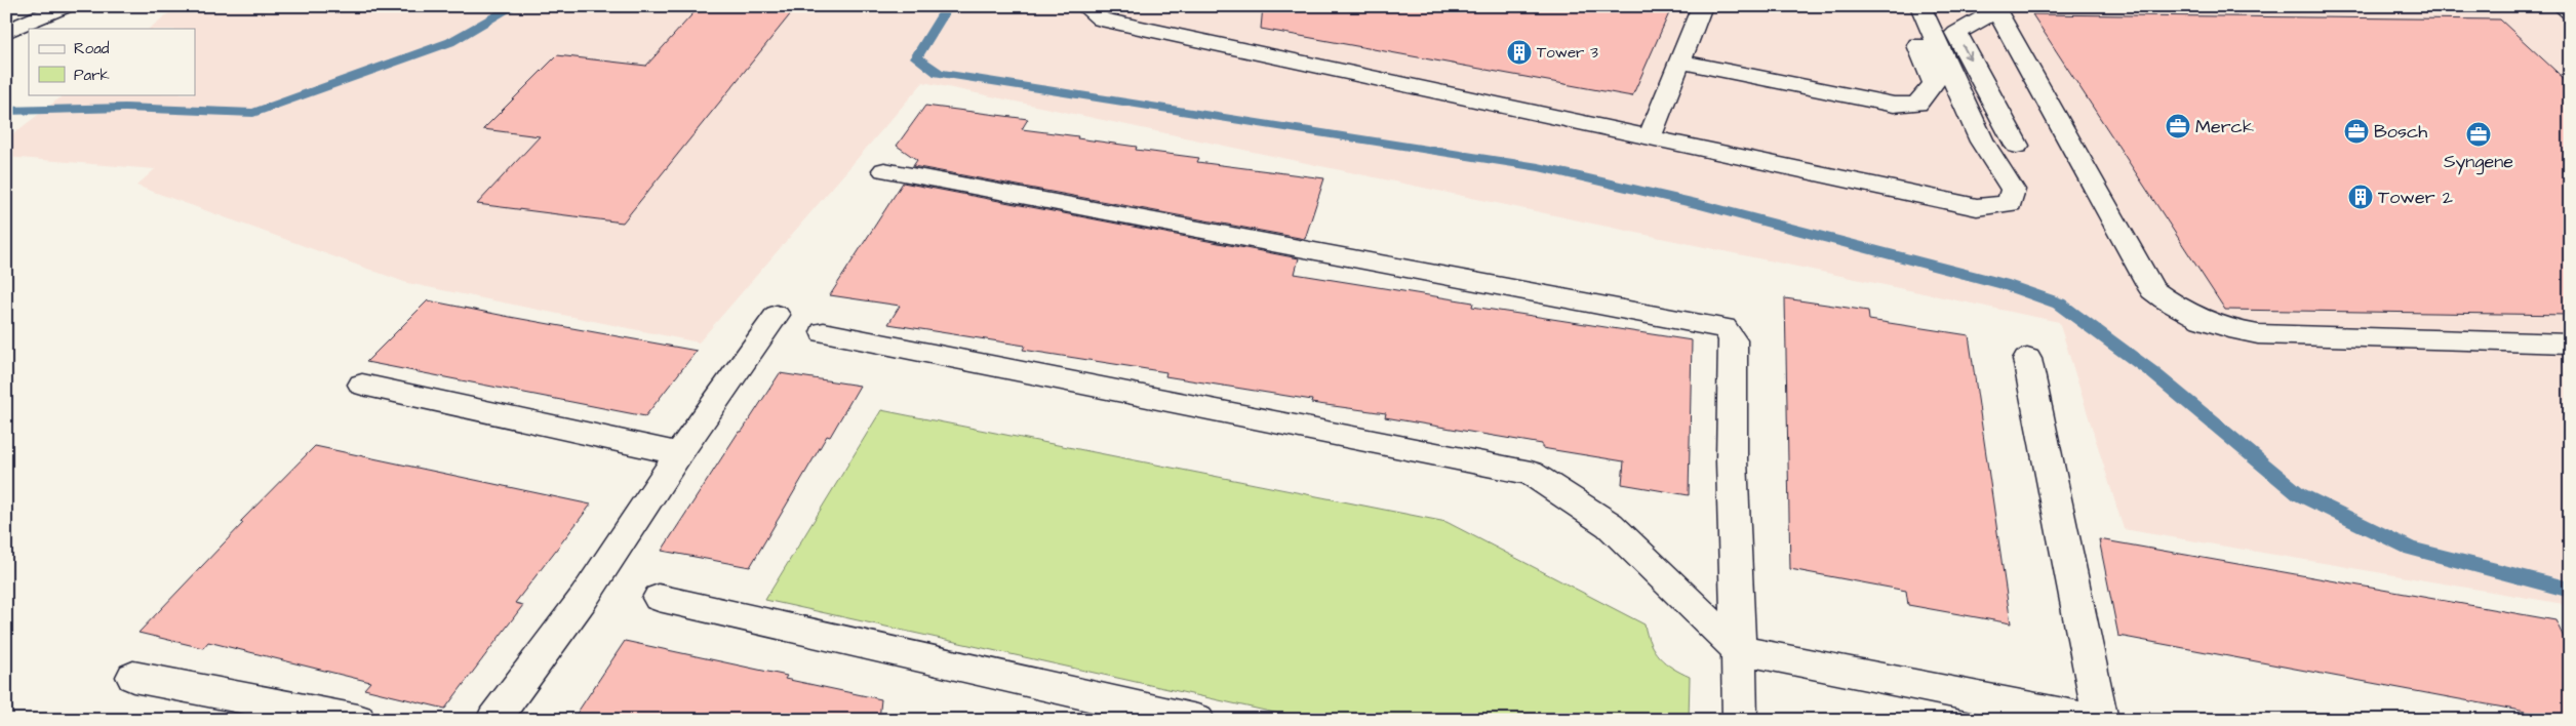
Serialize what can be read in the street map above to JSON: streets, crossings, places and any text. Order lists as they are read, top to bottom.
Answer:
{
  "places": {
    "building": ["Tower 3", "Tower 2"],
    "office": ["Merck", "Bosch", "Syngene"]
  },
  "legend": ["Road", "Park"]
}
